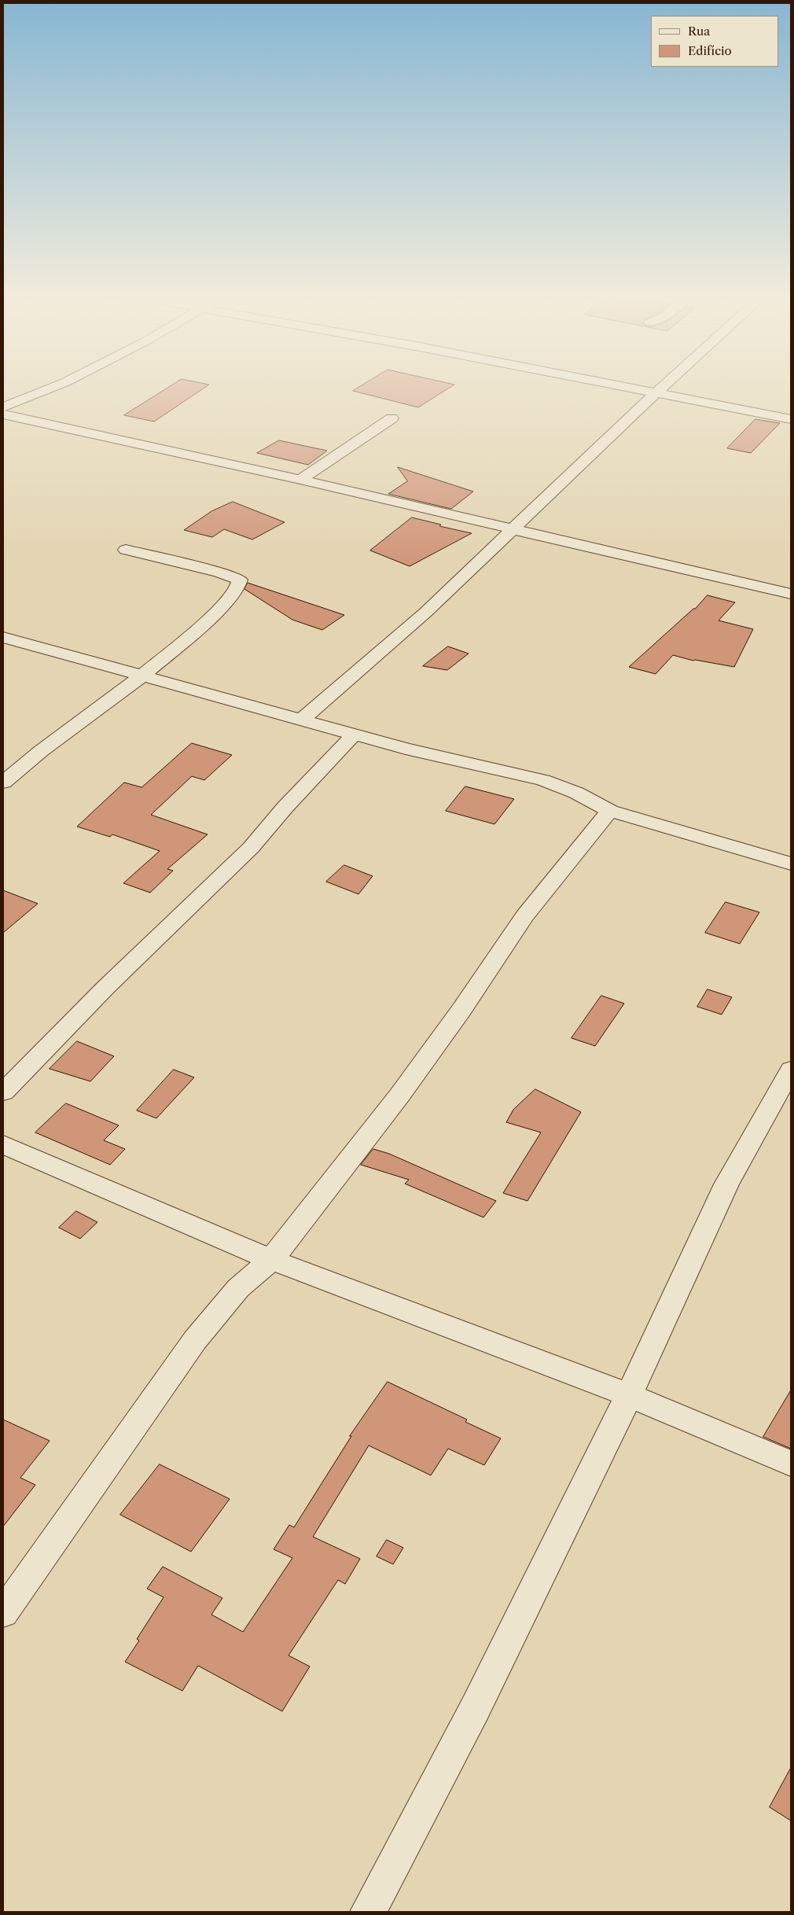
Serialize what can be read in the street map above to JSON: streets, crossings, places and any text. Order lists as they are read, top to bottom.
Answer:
{
  "legend": ["Rua", "Edifício"]
}
